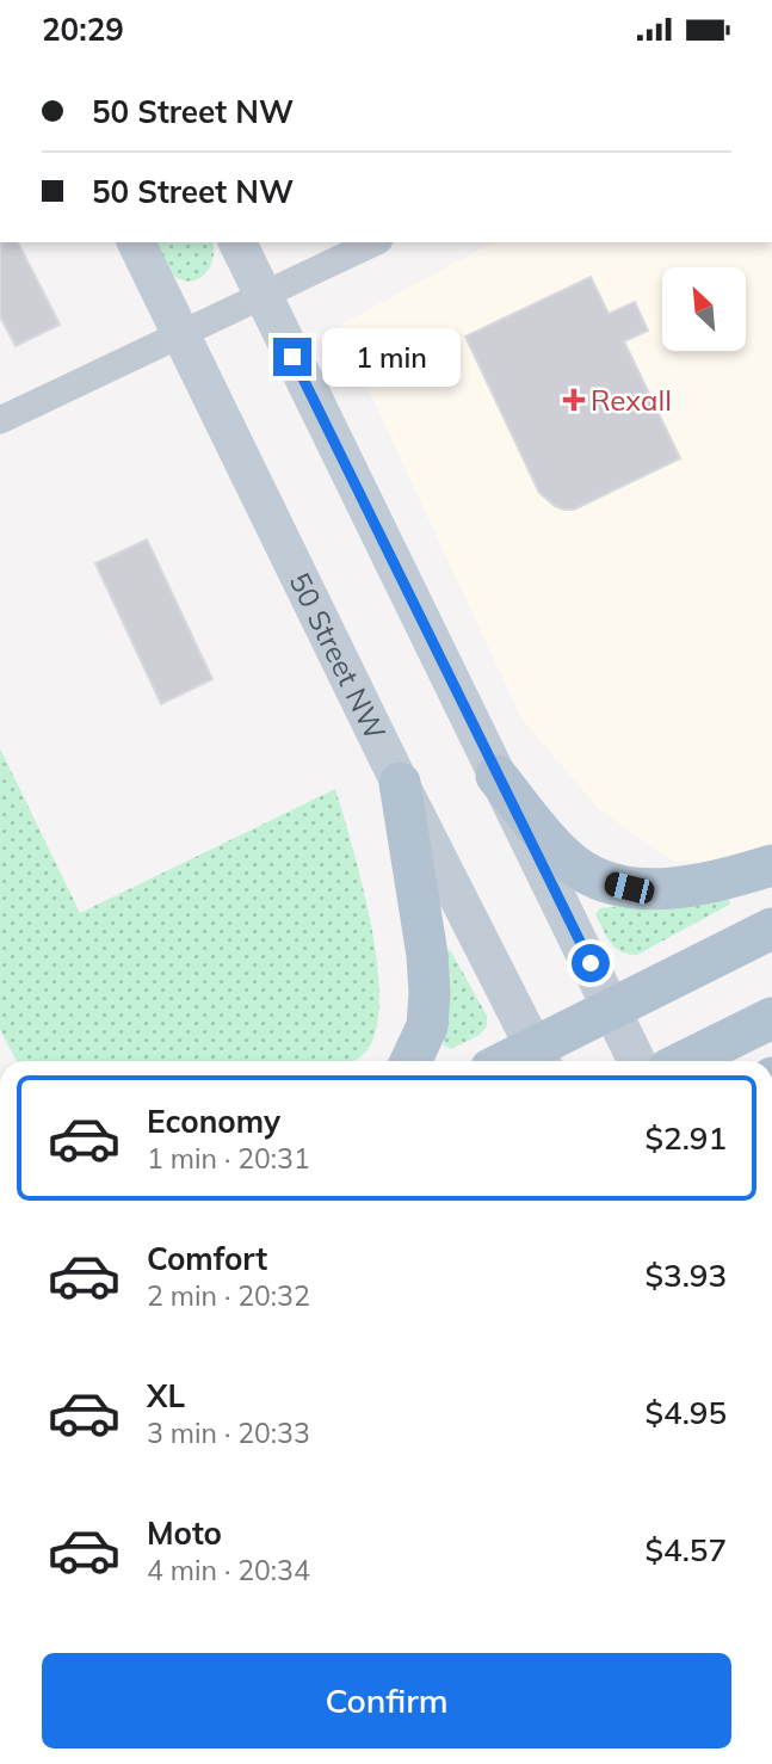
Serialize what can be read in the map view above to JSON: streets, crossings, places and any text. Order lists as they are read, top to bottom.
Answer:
{
  "streets": {
    "main road": ["50 Street NW"]
  },
  "places": {
    "health": ["Rexall"]
  },
  "north": "top left",
  "page": {
    "status": "20:29",
    "banner": ["50 Street NW", "50 Street NW"],
    "bubble": "1 min",
    "list": [
      {
        "name": "Economy",
        "note": "1 min · 20:31",
        "value": "$2.91"
      },
      {
        "name": "Comfort",
        "note": "2 min · 20:32",
        "value": "$3.93"
      },
      {
        "name": "XL",
        "note": "3 min · 20:33",
        "value": "$4.95"
      },
      {
        "name": "Moto",
        "note": "4 min · 20:34",
        "value": "$4.57"
      }
    ],
    "buttons": "Confirm"
  }
}
